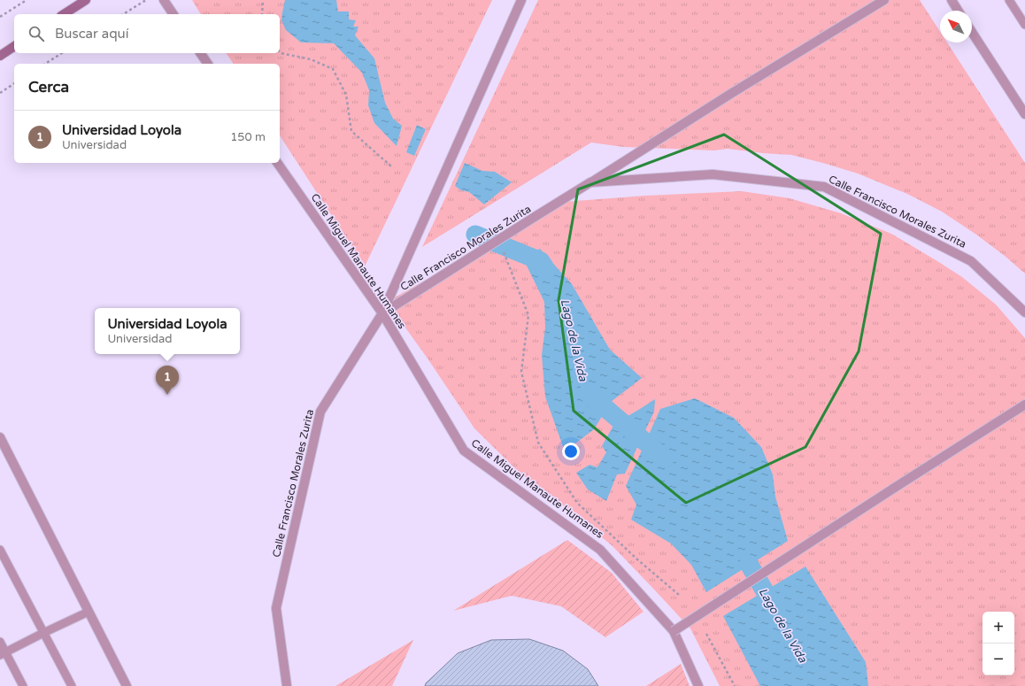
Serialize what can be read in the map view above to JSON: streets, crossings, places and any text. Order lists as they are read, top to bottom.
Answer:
{
  "streets": {
    "street": ["Calle Francisco Morales Zurita", "Calle Miguel Manaute Humanes"]
  },
  "crossings": [
    ["Calle Francisco Morales Zurita", "Calle Miguel Manaute Humanes"]
  ],
  "water": ["Lago de la Vida"],
  "north": "top left",
  "page": {
    "search": "Buscar aquí",
    "heading": "Cerca",
    "list": [
      {
        "mark": "1",
        "name": "Universidad Loyola",
        "note": "Universidad",
        "value": "150 m"
      }
    ],
    "popup": ["Universidad Loyola", "Universidad"],
    "pins": "1",
    "map_buttons": ["+", "−"]
  }
}
